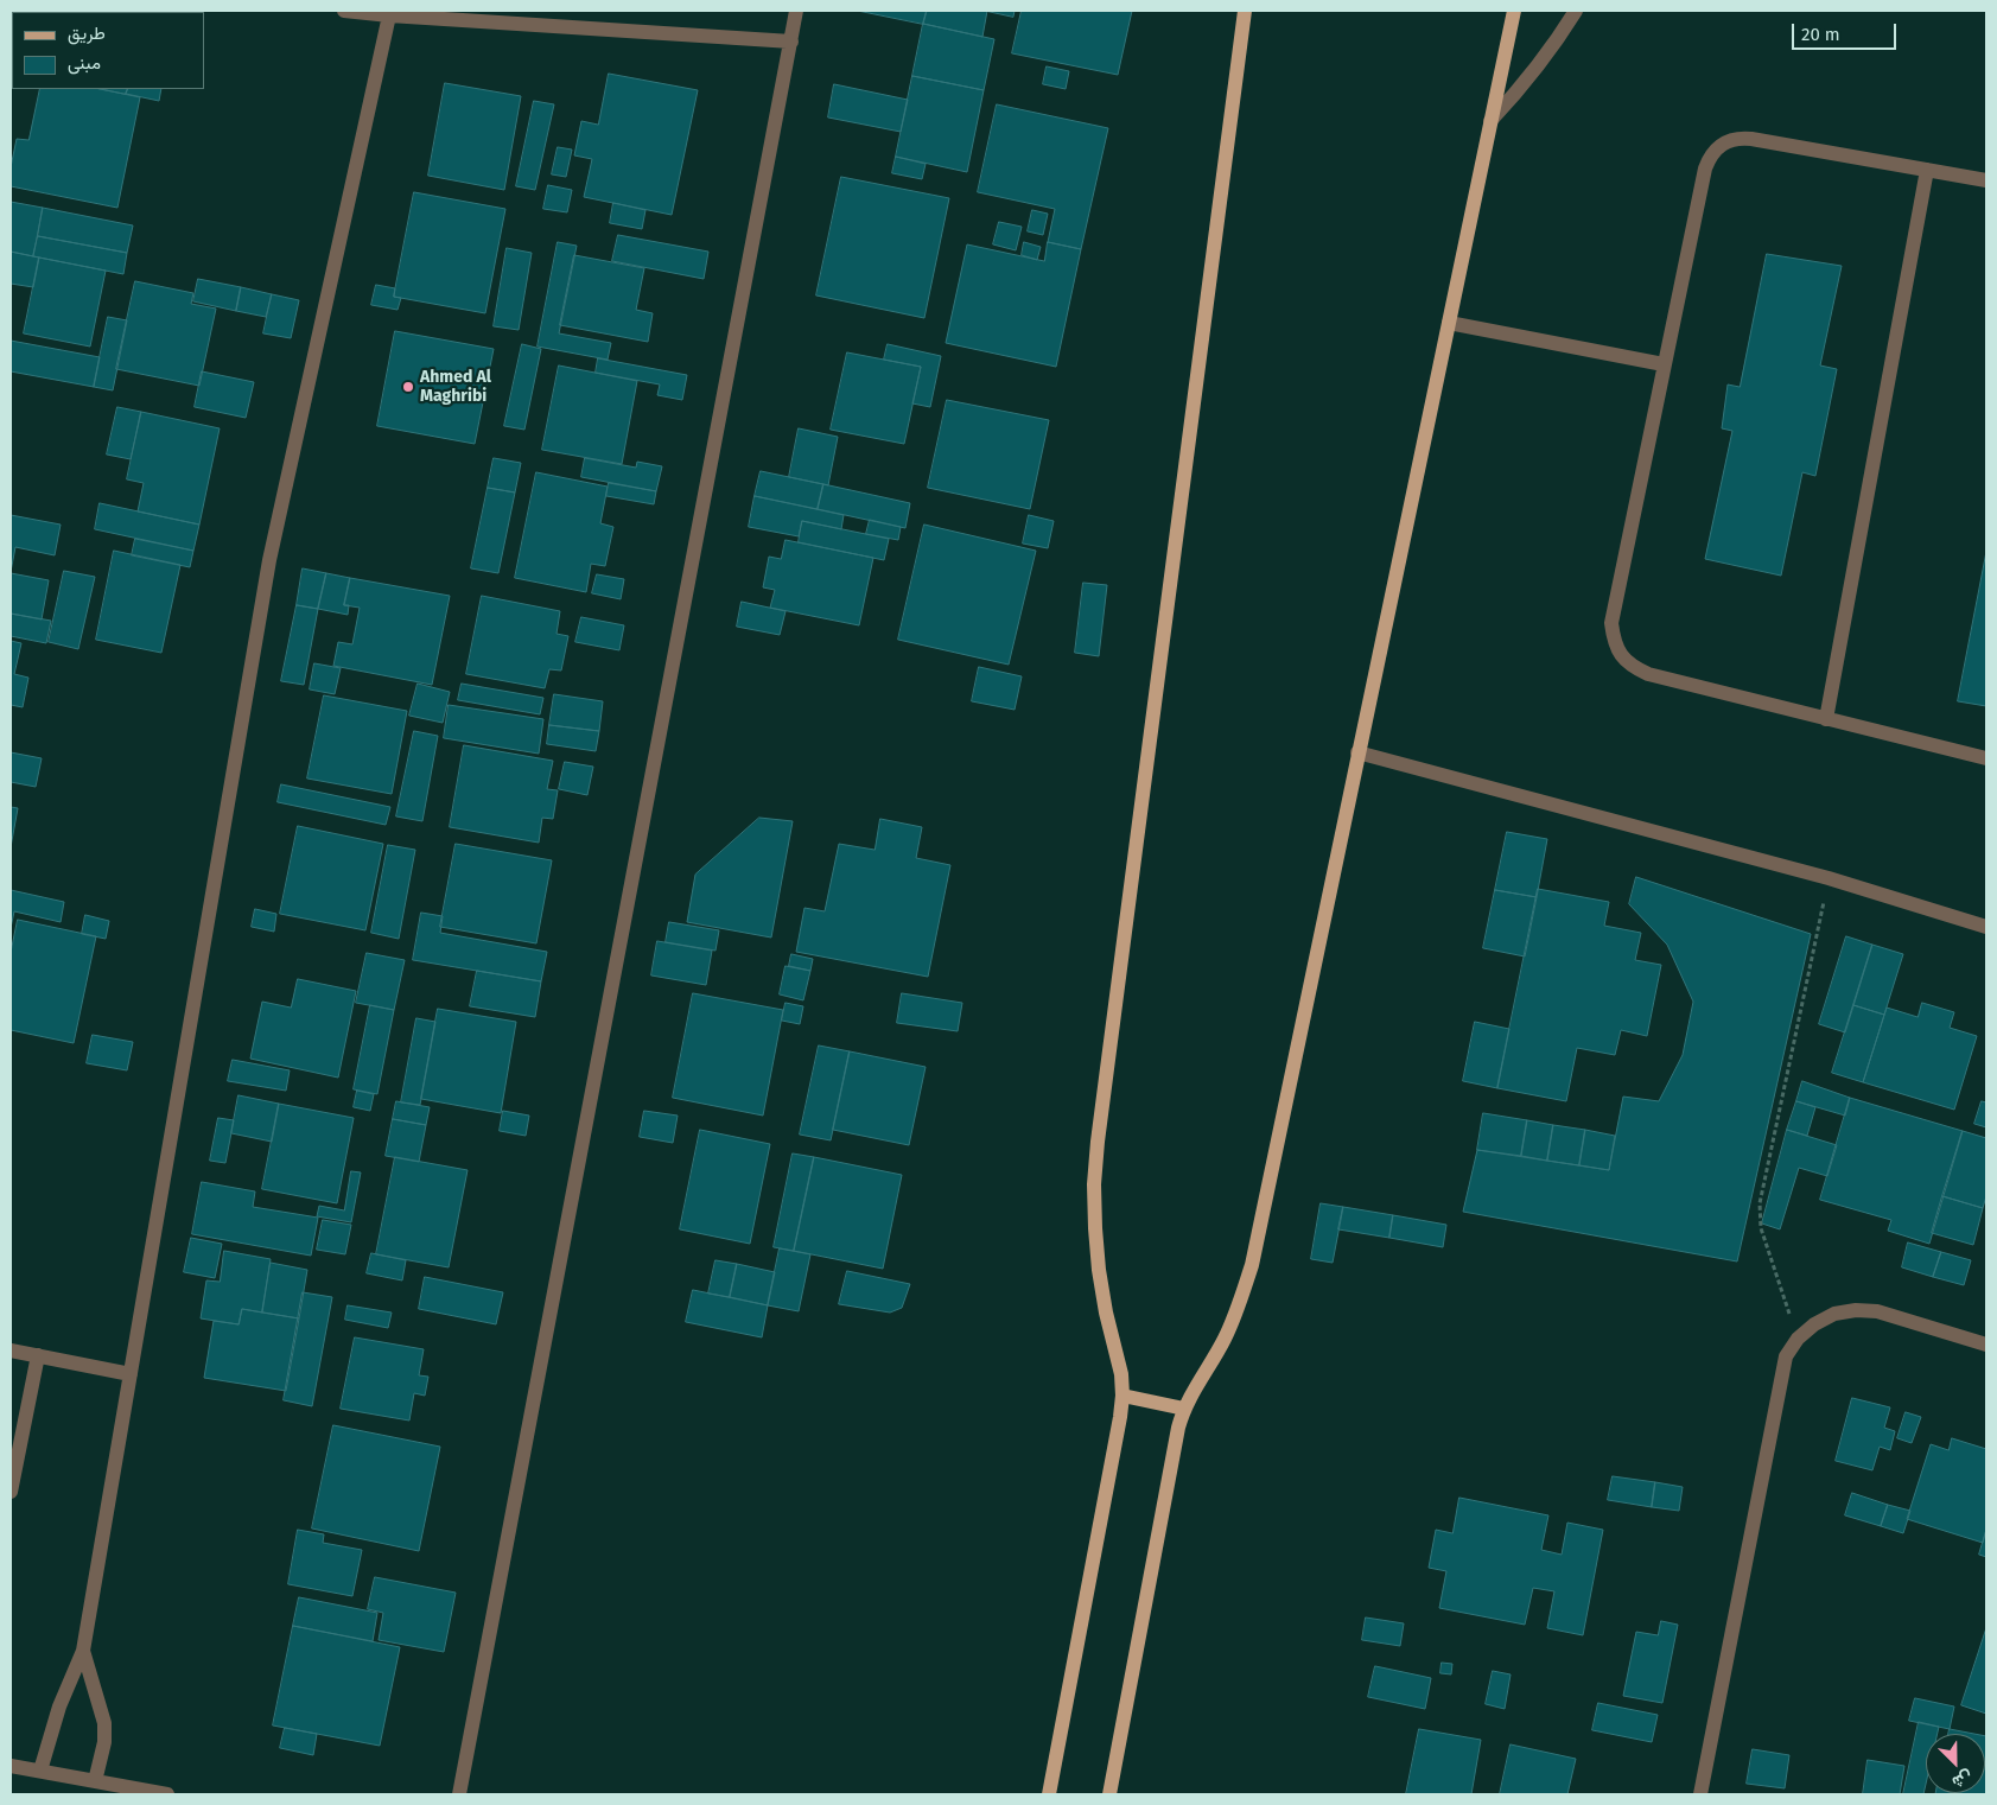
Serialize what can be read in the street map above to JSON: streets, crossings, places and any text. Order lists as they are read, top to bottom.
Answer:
{
  "places": ["Ahmed Al Maghribi"],
  "legend": ["طريق", "مبنى"],
  "scale_bar": "20 m",
  "north": "bottom right"
}
